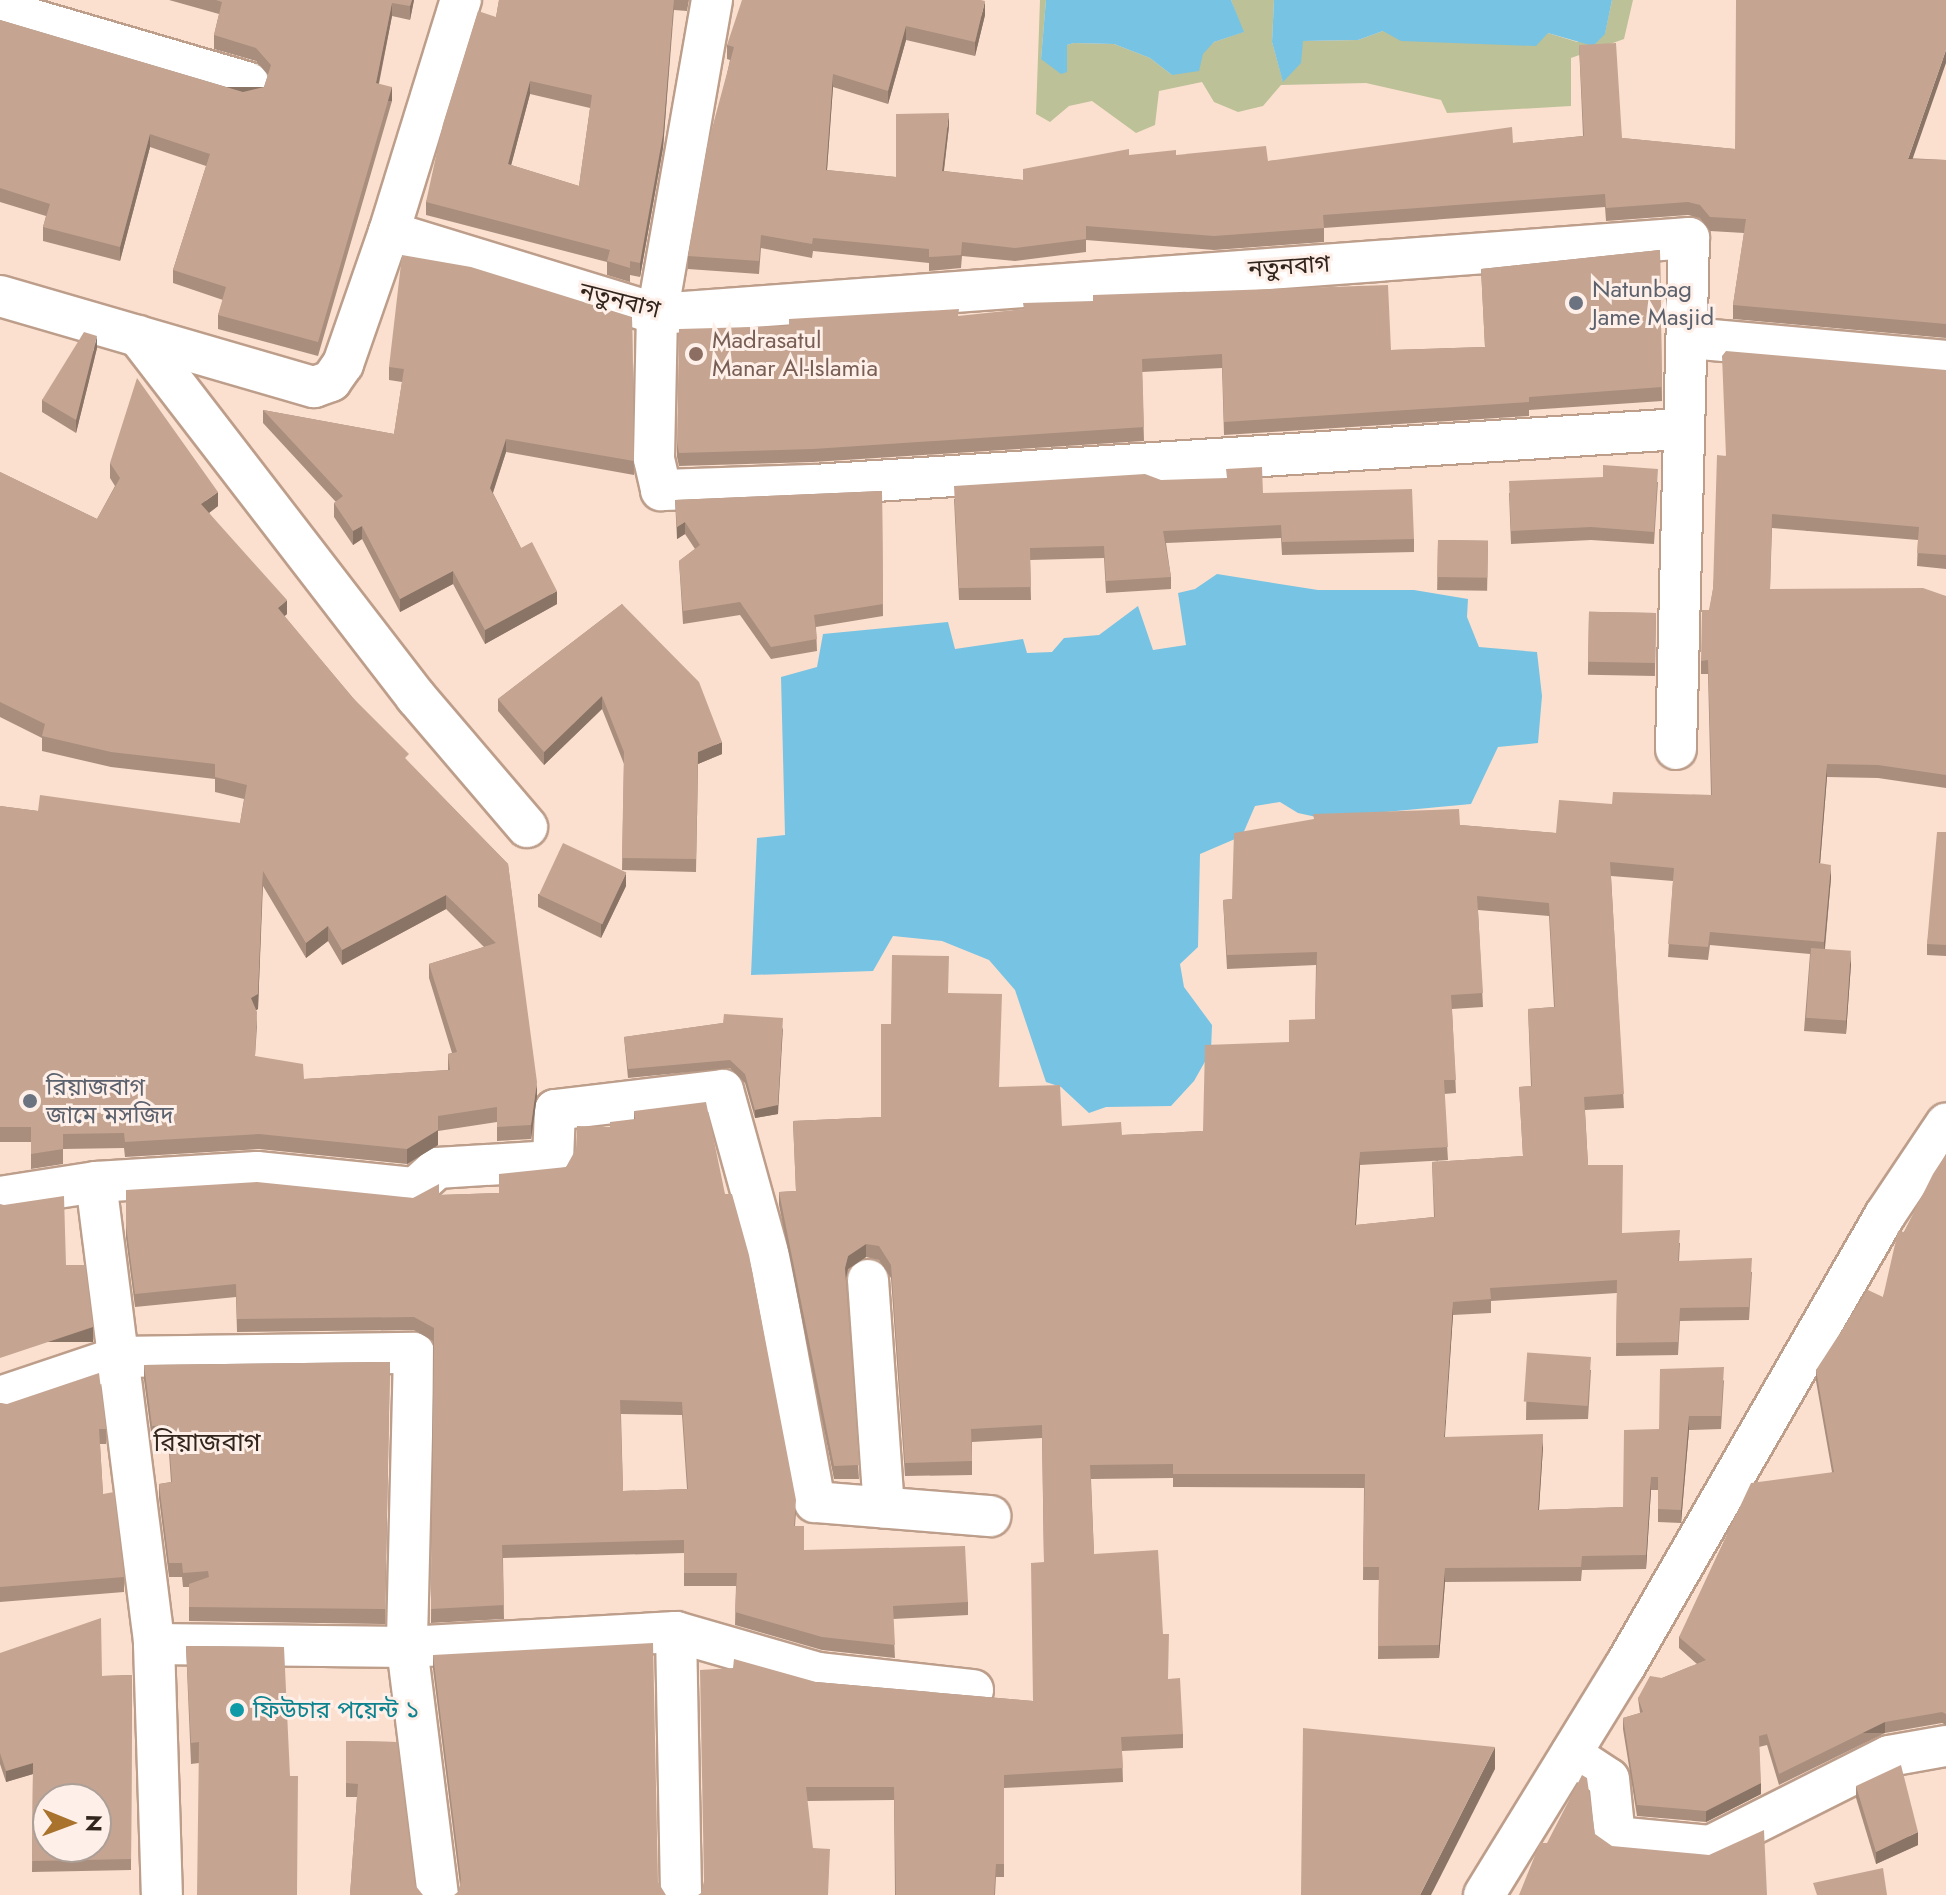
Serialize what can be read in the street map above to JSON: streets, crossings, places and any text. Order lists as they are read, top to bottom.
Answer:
{
  "streets": {
    "street": ["নতুনবাগ"]
  },
  "districts": ["রিয়াজবাগ"],
  "places": [
    "Natunbag Jame Masjid",
    "Madrasatul Manar Al-Islamia",
    "রিয়াজবাগ জামে মসজিদ",
    "ফিউচার পয়েন্ট ১"
  ],
  "north": "right"
}
